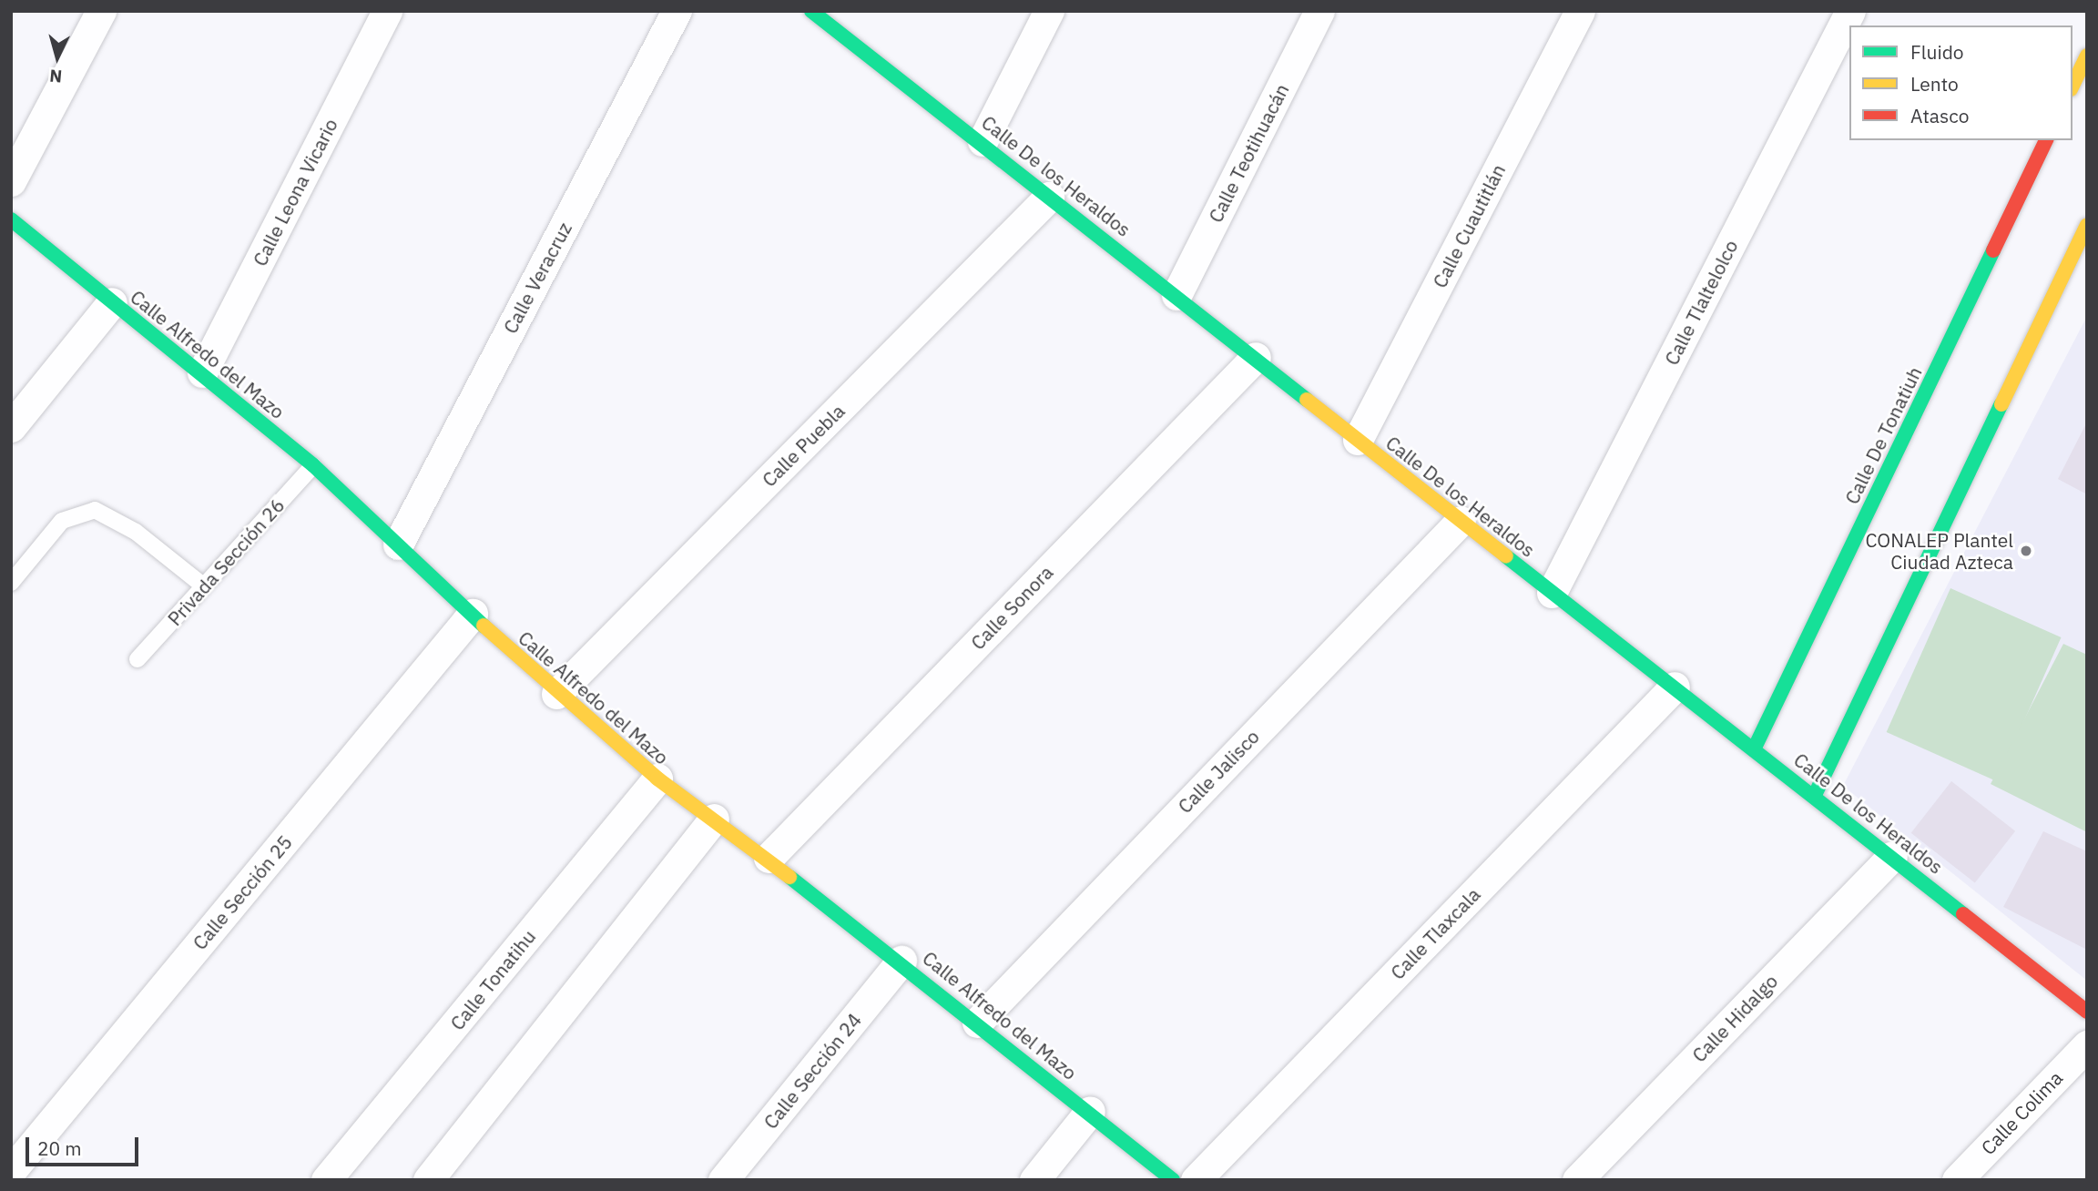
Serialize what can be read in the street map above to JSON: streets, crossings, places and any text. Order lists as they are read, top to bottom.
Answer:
{
  "streets": {
    "street": [
      "Calle Teotihuacán",
      "Calle De los Heraldos",
      "Calle Leona Vicario",
      "Calle Cuautitlán",
      "Calle Veracruz",
      "Calle Tlaltelolco",
      "Calle Alfredo del Mazo",
      "Calle De Tonatiuh",
      "Calle Puebla",
      "Calle Sonora",
      "Calle Jalisco",
      "Calle Sección 25",
      "Calle Tlaxcala",
      "Calle Tonatihu",
      "Calle Hidalgo",
      "Calle Sección 24",
      "Calle Colima"
    ],
    "lane": ["Privada Sección 26"]
  },
  "crossings": [
    ["Calle Teotihuacán", "Calle De los Heraldos"],
    ["Calle De los Heraldos", "Calle Cuautitlán"],
    ["Calle De los Heraldos", "Calle Tlaltelolco"],
    ["Calle De los Heraldos", "Calle De Tonatiuh"],
    ["Calle De los Heraldos", "Calle Puebla"],
    ["Calle De los Heraldos", "Calle Sonora"],
    ["Calle De los Heraldos", "Calle Jalisco"],
    ["Calle De los Heraldos", "Calle Tlaxcala"],
    ["Calle De los Heraldos", "Calle Hidalgo"],
    ["Calle Leona Vicario", "Calle Alfredo del Mazo"],
    ["Calle Veracruz", "Calle Alfredo del Mazo"],
    ["Calle Alfredo del Mazo", "Calle Puebla"],
    ["Calle Alfredo del Mazo", "Privada Sección 26"],
    ["Calle Alfredo del Mazo", "Calle Sonora"],
    ["Calle Alfredo del Mazo", "Calle Jalisco"],
    ["Calle Alfredo del Mazo", "Calle Sección 25"],
    ["Calle Alfredo del Mazo", "Calle Tonatihu"],
    ["Calle Alfredo del Mazo", "Calle Sección 24"]
  ],
  "places": ["CONALEP Plantel Ciudad Azteca"],
  "legend": ["Fluido", "Lento", "Atasco"],
  "scale_bar": "20 m",
  "north": "bottom"
}
